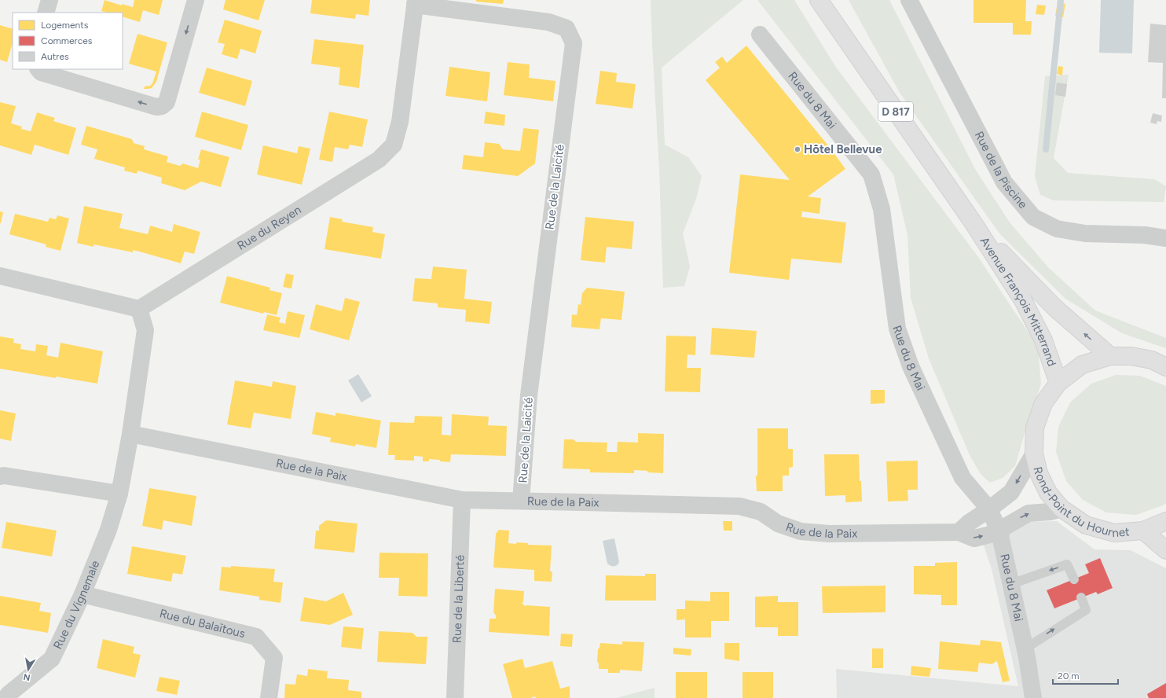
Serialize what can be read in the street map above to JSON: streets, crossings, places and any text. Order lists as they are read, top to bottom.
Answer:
{
  "streets": {
    "main road": ["D 817", "Avenue François Mitterrand", "Rond-Point du Hournet"],
    "street": [
      "Rue du 8 Mai",
      "Rue de la Piscine",
      "Rue de la Laicité",
      "Rue du Reyen",
      "Rue de la Paix",
      "Rue de la Liberté",
      "Rue du Vignemale",
      "Rue du Balaïtous"
    ]
  },
  "crossings": [
    ["Rue de la Laicité", "Rue du Reyen"],
    ["Rue de la Laicité", "Rue de la Paix"],
    ["Rue du Reyen", "Rue du Vignemale"],
    ["Avenue François Mitterrand", "Rond-Point du Hournet"],
    ["Rue de la Paix", "Rue de la Liberté"],
    ["Rue de la Paix", "Rue du Vignemale"],
    ["Rue du Vignemale", "Rue du Balaïtous"]
  ],
  "places": ["Hôtel Bellevue"],
  "legend": ["Logements", "Commerces", "Autres"],
  "scale_bar": "20 m",
  "north": "bottom"
}
